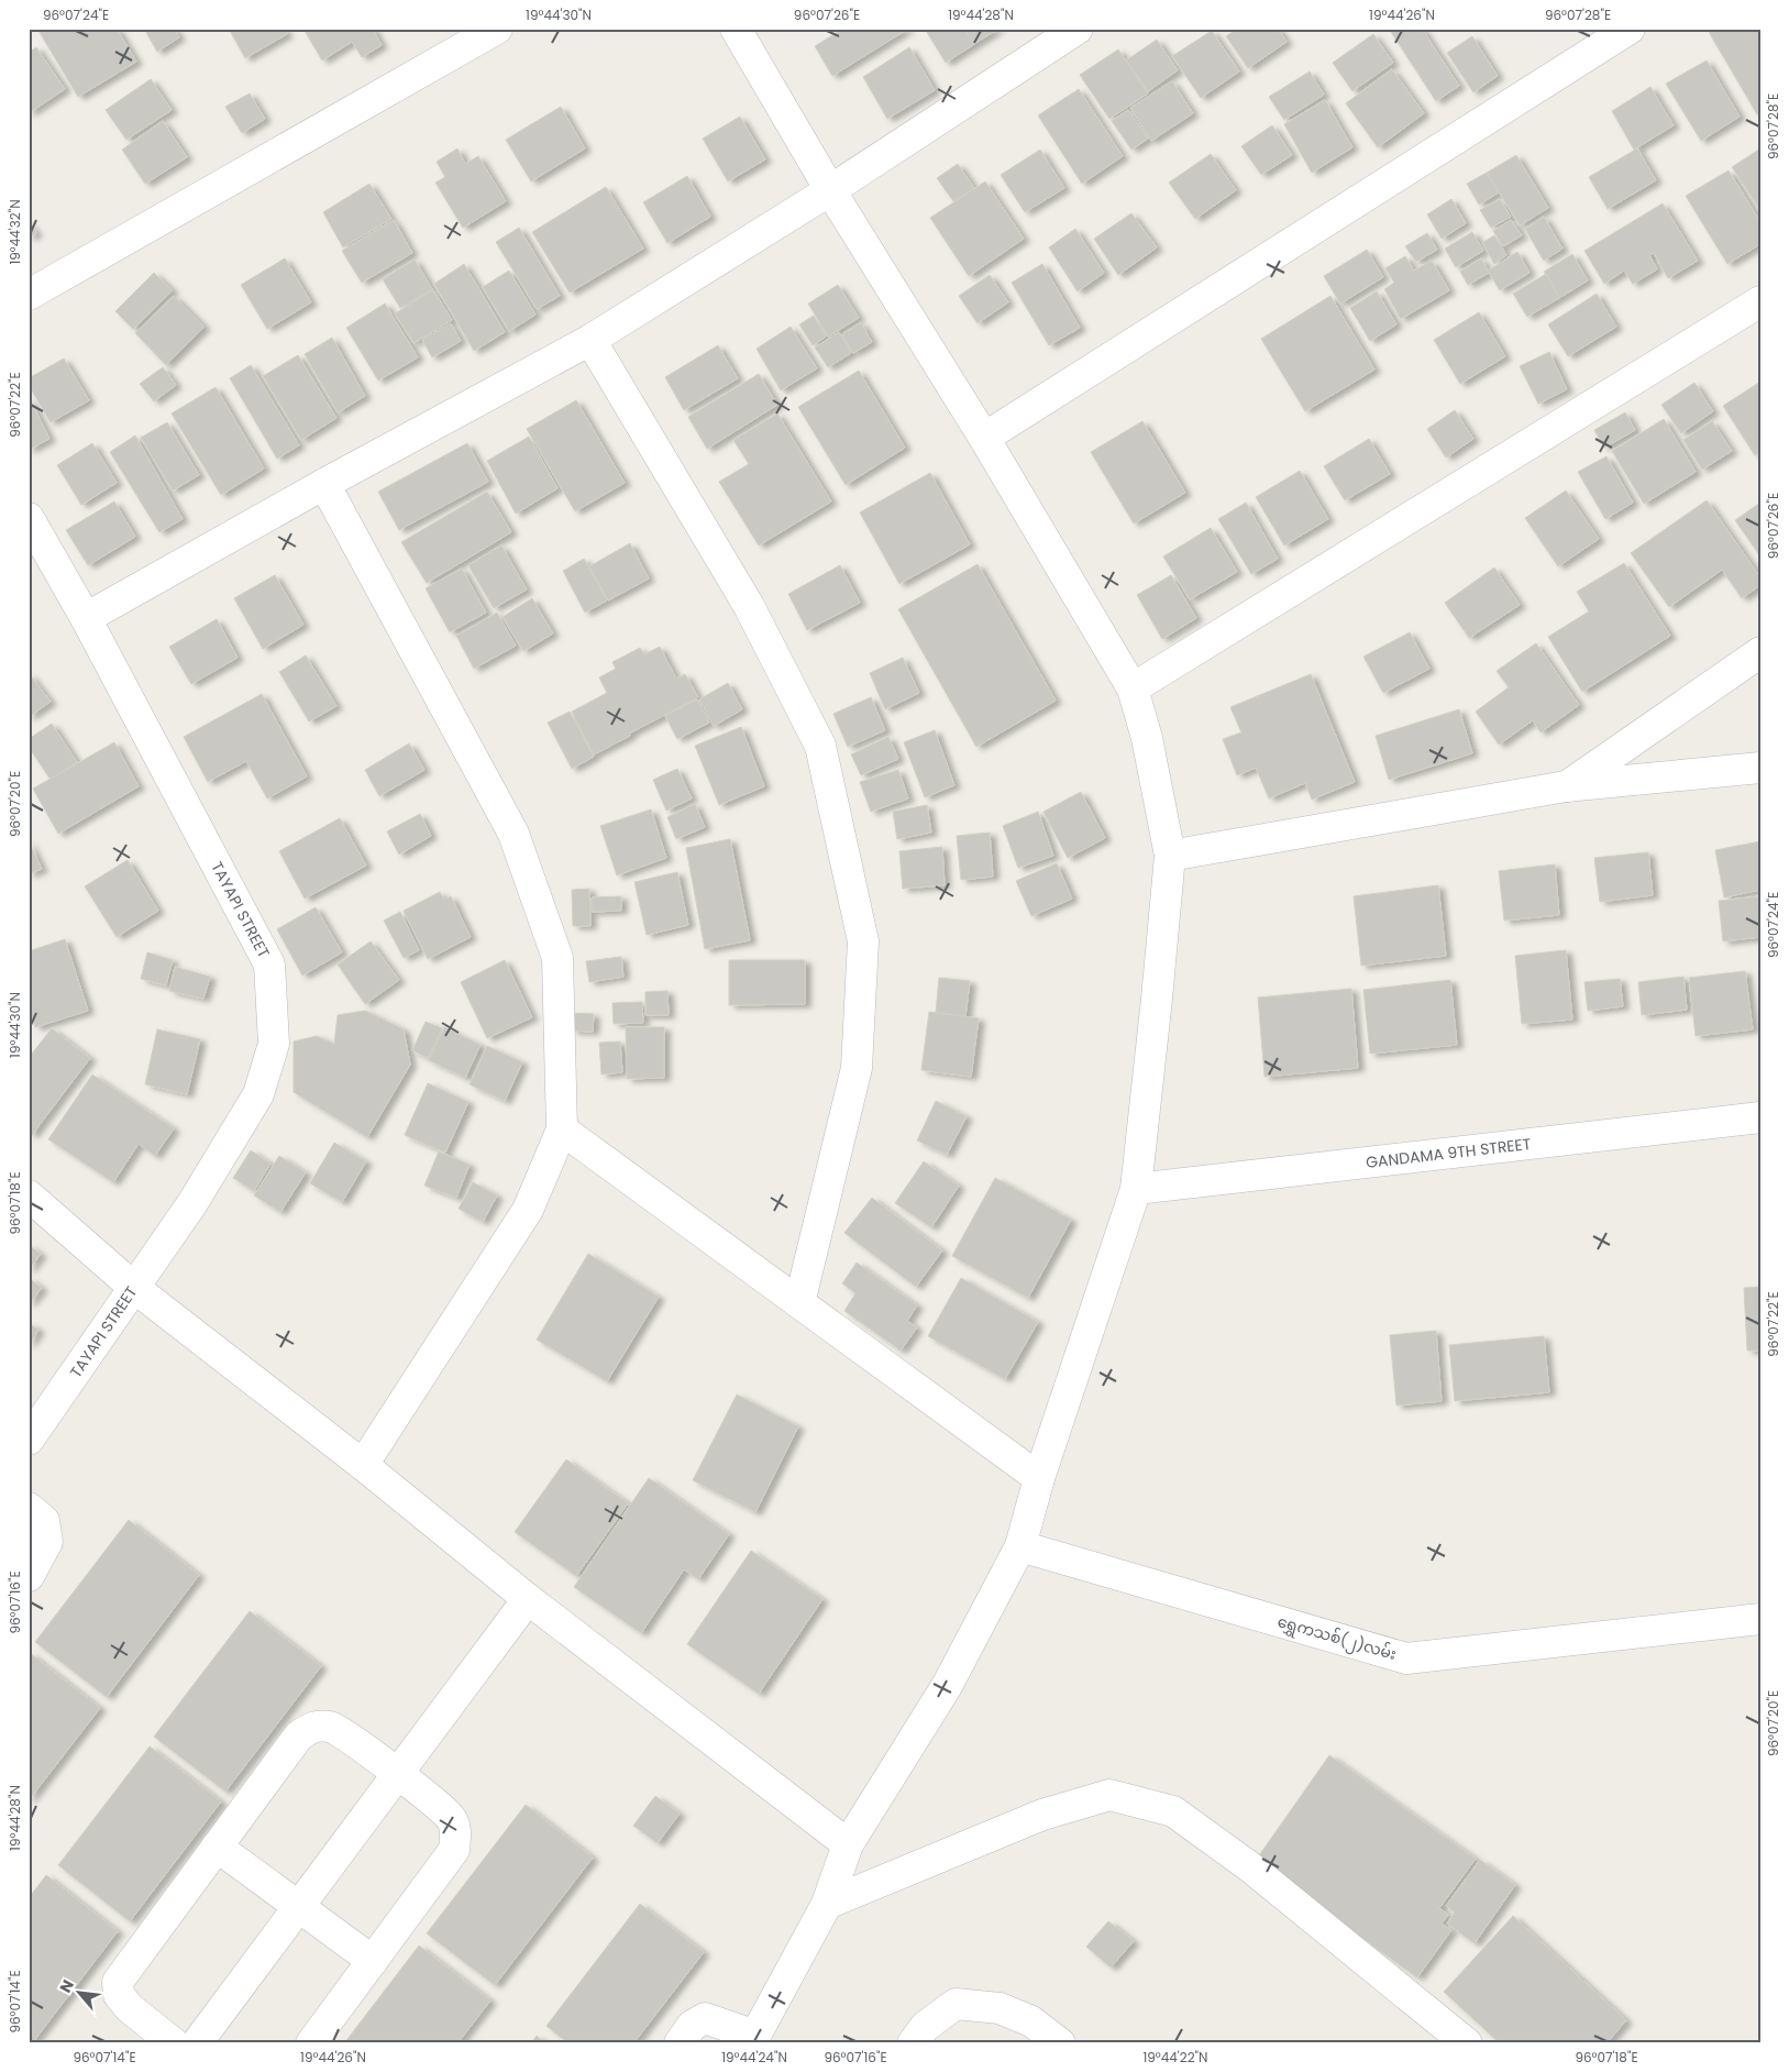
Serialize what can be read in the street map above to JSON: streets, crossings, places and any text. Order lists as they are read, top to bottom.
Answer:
{
  "streets": {
    "street": ["TAYAPI STREET", "GANDAMA 9TH STREET", "ရွှေကသစ်(၂)လမ်း"]
  },
  "north": "top left",
  "coordinates": [
    "96°07'24\"E",
    "19°44'30\"N",
    "96°07'26\"E",
    "19°44'28\"N",
    "19°44'26\"N",
    "96°07'28\"E",
    "19°44'32\"N",
    "96°07'22\"E",
    "96°07'20\"E",
    "96°07'18\"E",
    "96°07'16\"E",
    "96°07'14\"E",
    "19°44'24\"N",
    "19°44'22\"N"
  ]
}
